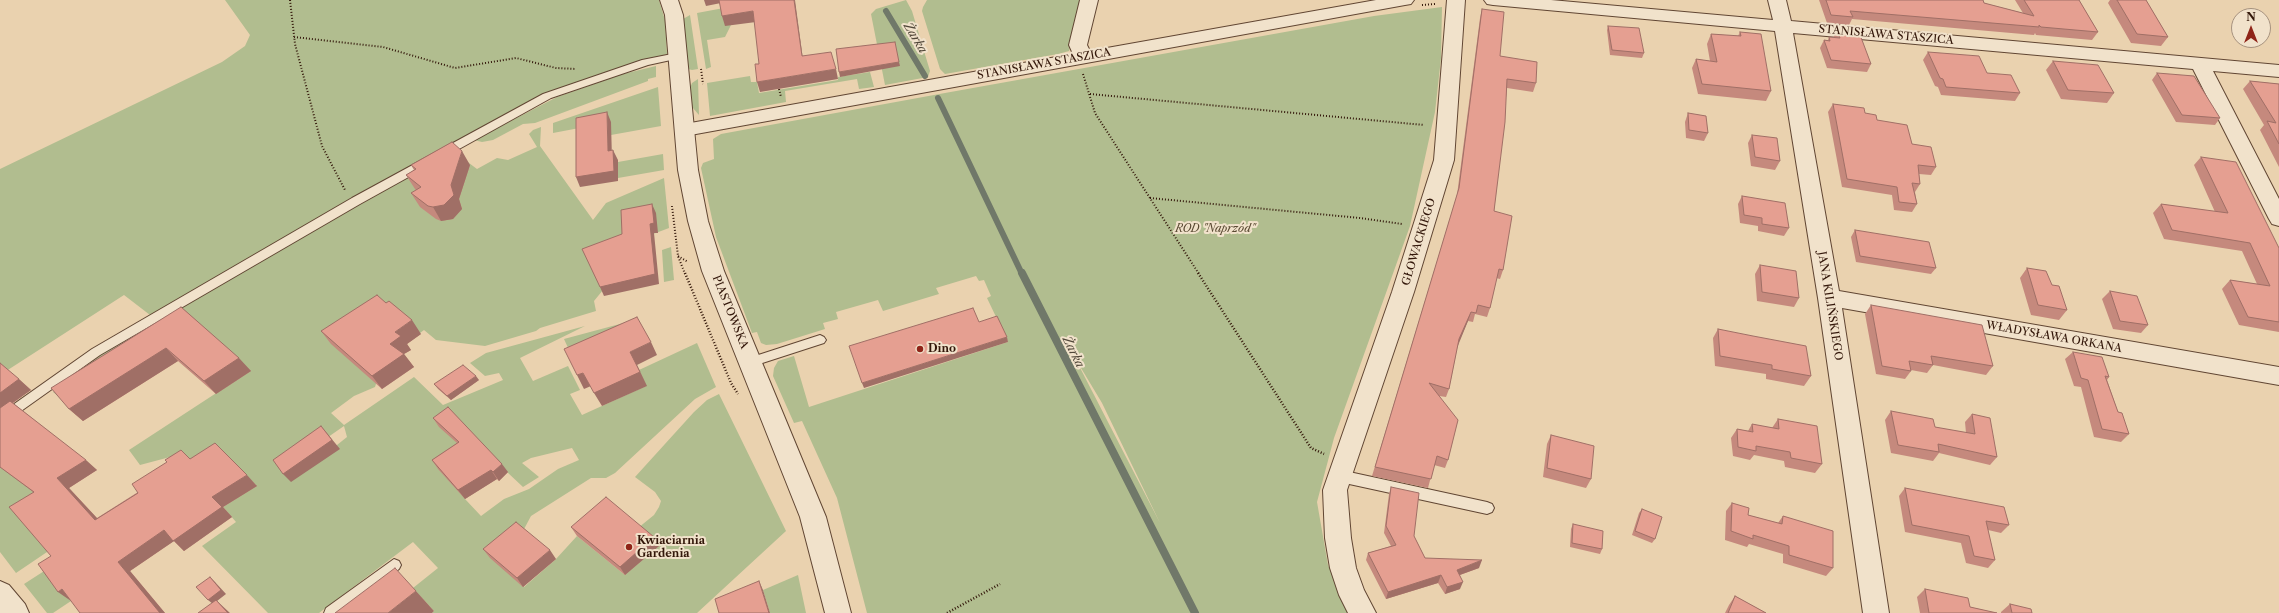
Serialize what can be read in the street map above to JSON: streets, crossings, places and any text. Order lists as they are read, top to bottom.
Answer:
{
  "streets": {
    "street": [
      "STANISŁAWA STASZICA",
      "GŁOWACKIEGO",
      "JANA KILIŃSKIEGO",
      "PIASTOWSKA",
      "WŁADYSŁAWA ORKANA"
    ]
  },
  "crossings": [
    ["STANISŁAWA STASZICA", "JANA KILIŃSKIEGO"],
    ["STANISŁAWA STASZICA", "PIASTOWSKA"],
    ["JANA KILIŃSKIEGO", "WŁADYSŁAWA ORKANA"]
  ],
  "water": ["Żarka"],
  "parks": ["ROD \"Naprzód\""],
  "places": ["Dino", "Kwiaciarnia Gardenia"],
  "north": "top"
}
